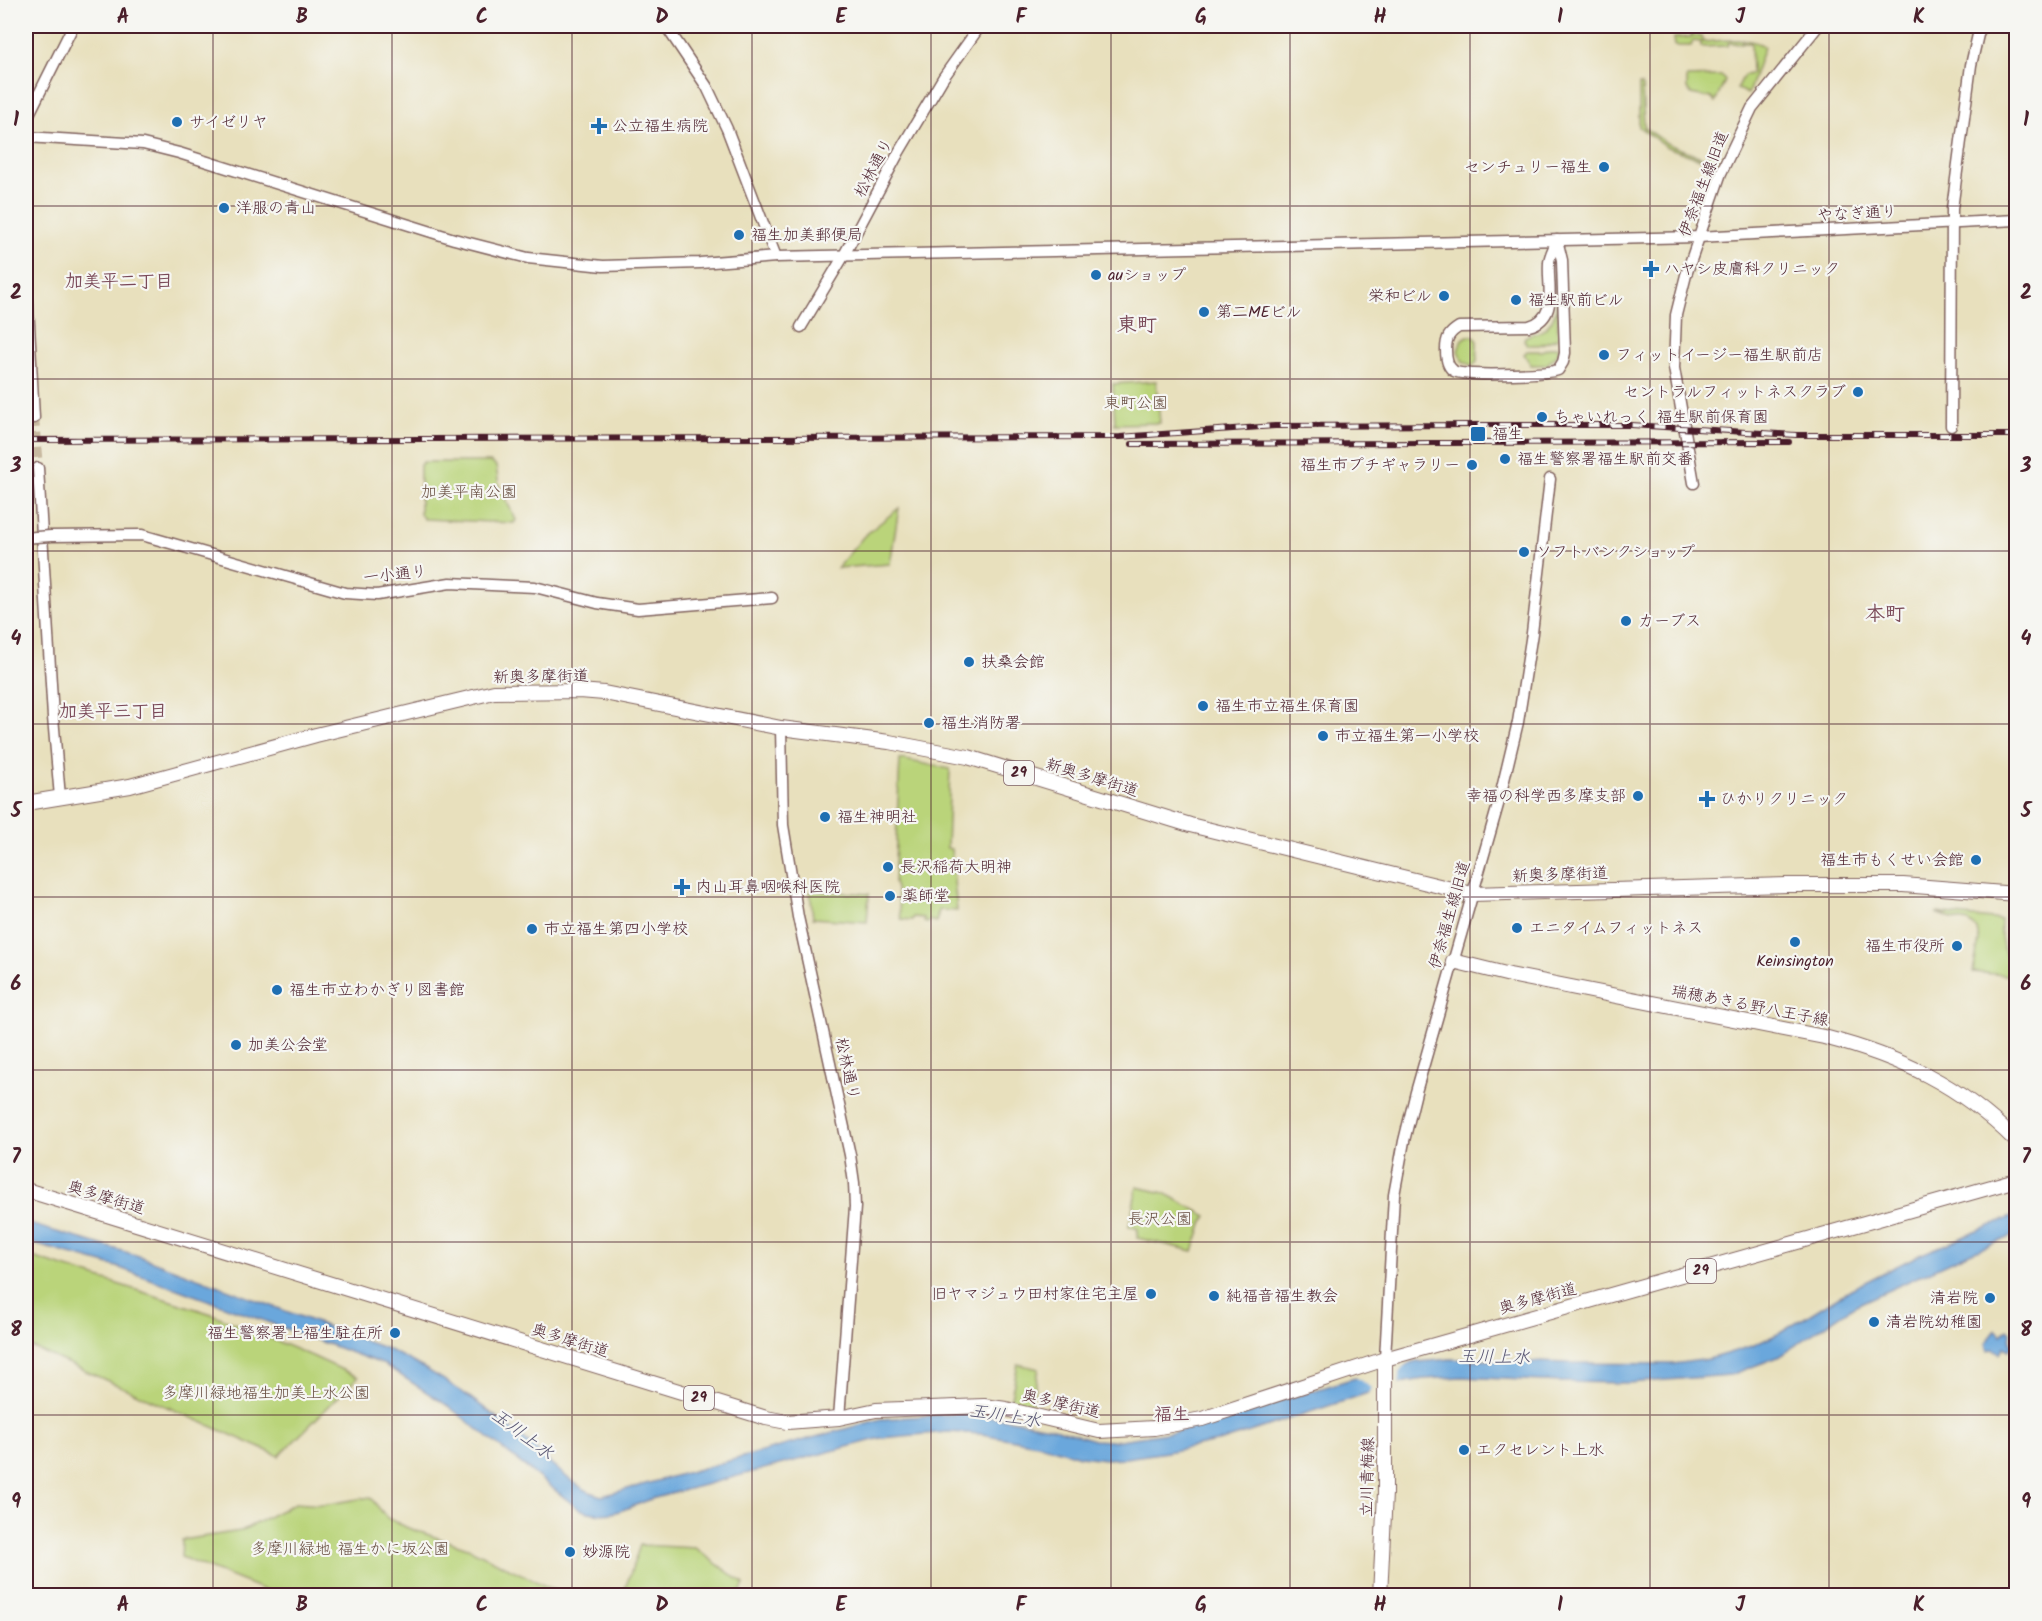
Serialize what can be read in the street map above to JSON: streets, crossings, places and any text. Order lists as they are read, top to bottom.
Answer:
{
  "streets": {
    "main road": [
      "新奥多摩街道",
      "29",
      "瑞穂あきる野八王子線",
      "奥多摩街道",
      "立川青梅線"
    ],
    "street": [
      "松林通り",
      "伊奈福生線旧道",
      "やなぎ通り",
      "一小通り"
    ]
  },
  "crossings": [
    ["松林通り", "やなぎ通り"],
    ["松林通り", "新奥多摩街道"],
    ["松林通り", "奥多摩街道"],
    ["伊奈福生線旧道", "やなぎ通り"],
    ["伊奈福生線旧道", "新奥多摩街道"],
    ["伊奈福生線旧道", "瑞穂あきる野八王子線"],
    ["伊奈福生線旧道", "奥多摩街道"],
    ["伊奈福生線旧道", "立川青梅線"],
    ["奥多摩街道", "立川青梅線"]
  ],
  "districts": [
    "加美平二丁目",
    "東町",
    "本町",
    "加美平三丁目",
    "福生"
  ],
  "water": ["玉川上水"],
  "parks": [
    "東町公園",
    "加美平南公園",
    "長沢公園",
    "多摩川緑地福生加美上水公園",
    "多摩川緑地 福生かに坂公園"
  ],
  "places": {
    "other": [
      "サイゼリヤ",
      "センチュリー福生",
      "洋服の青山",
      "福生加美郵便局",
      "auショップ",
      "栄和ビル",
      "福生駅前ビル",
      "第二MEビル",
      "フィットイージー福生駅前店",
      "セントラルフィットネスクラブ",
      "ちゃいれっく 福生駅前保育園",
      "福生警察署福生駅前交番",
      "福生市プチギャラリー",
      "ソフトバンクショップ",
      "カーブス",
      "扶桑会館",
      "福生市立福生保育園",
      "福生消防署",
      "市立福生第一小学校",
      "幸福の科学西多摩支部",
      "福生神明社",
      "福生市もくせい会館",
      "長沢稲荷大明神",
      "薬師堂",
      "エニタイムフィットネス",
      "市立福生第四小学校",
      "Keinsington",
      "福生市役所",
      "福生市立わかぎり図書館",
      "加美公会堂",
      "旧ヤマジュウ田村家住宅主屋",
      "純福音福生教会",
      "清岩院",
      "清岩院幼稚園",
      "福生警察署上福生駐在所",
      "エクセレント上水",
      "妙源院"
    ],
    "health": [
      "公立福生病院",
      "ハヤシ皮膚科クリニック",
      "ひかりクリニック",
      "内山耳鼻咽喉科医院"
    ],
    "transit": ["福生"]
  },
  "grid": {
    "columns": [
      "A",
      "B",
      "C",
      "D",
      "E",
      "F",
      "G",
      "H",
      "I",
      "J",
      "K"
    ],
    "rows": [
      "1",
      "2",
      "3",
      "4",
      "5",
      "6",
      "7",
      "8",
      "9"
    ]
  }
}
